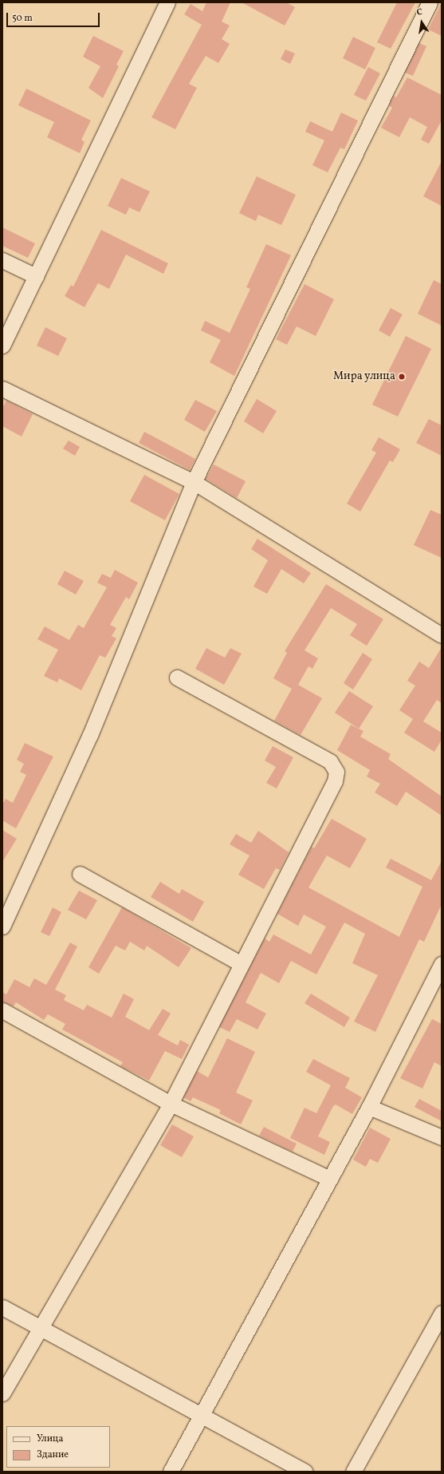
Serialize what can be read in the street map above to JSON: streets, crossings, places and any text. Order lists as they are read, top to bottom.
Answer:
{
  "places": ["Мира улица"],
  "legend": ["Улица", "Здание"],
  "scale_bar": "50 m",
  "north": "top"
}
